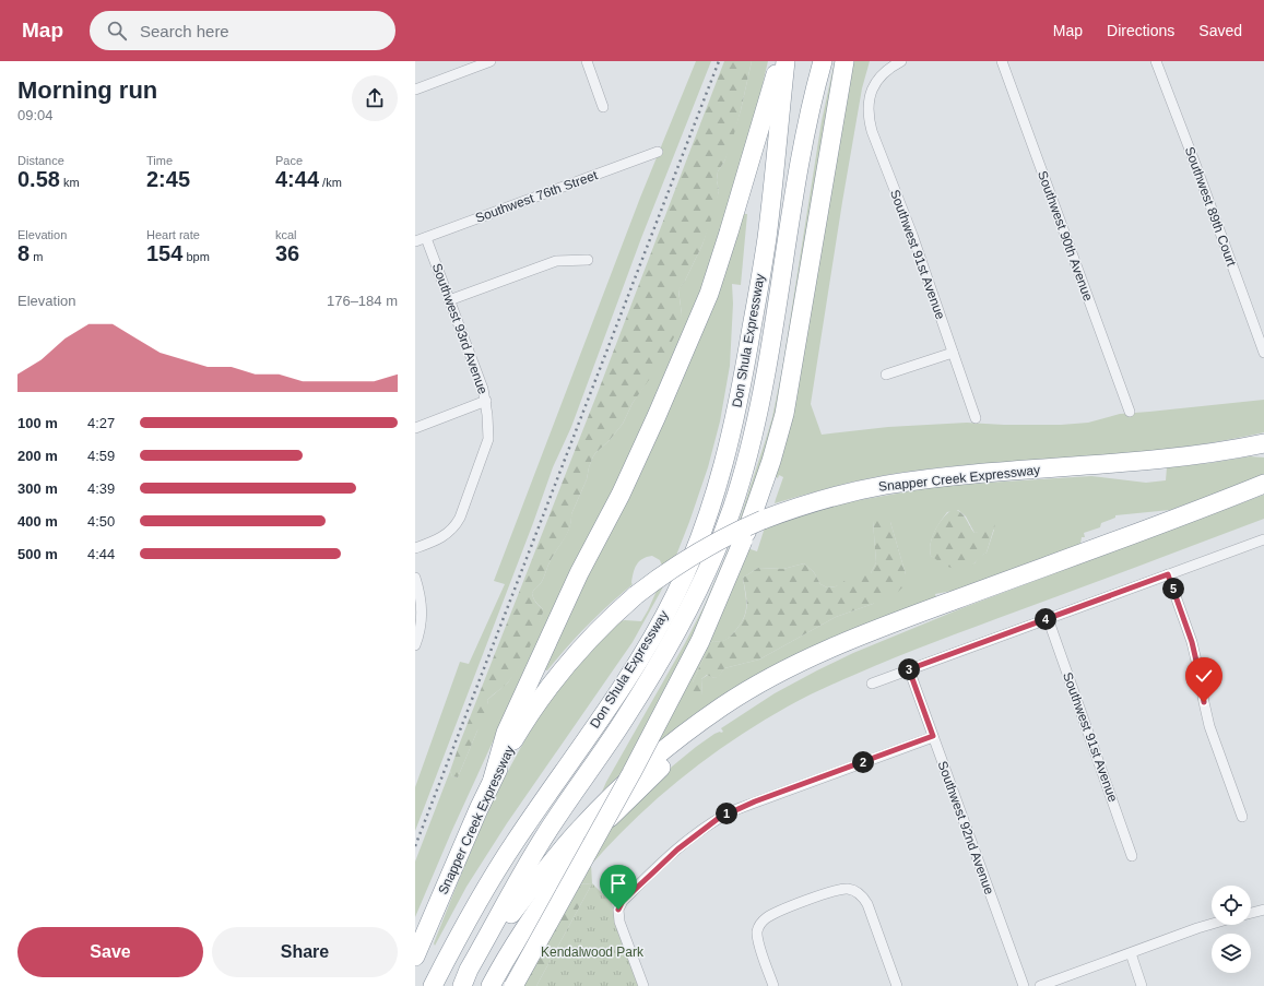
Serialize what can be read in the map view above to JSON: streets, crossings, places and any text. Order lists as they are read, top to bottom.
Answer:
{
  "streets": {
    "highway": ["Don Shula Expressway", "Snapper Creek Expressway"],
    "street": [
      "Southwest 76th Street",
      "Southwest 89th Court",
      "Southwest 90th Avenue",
      "Southwest 91st Avenue",
      "Southwest 93rd Avenue",
      "Southwest 92nd Avenue"
    ]
  },
  "crossings": [
    ["Southwest 76th Street", "Southwest 93rd Avenue"]
  ],
  "parks": ["Kendalwood Park"],
  "page": {
    "header": "Map",
    "search": "Search here",
    "nav": ["Map", "Directions", "Saved"],
    "heading": ["Morning run", "09:04"],
    "stats": [
      ["Distance", "0.58 km"],
      ["Time", "2:45"],
      ["Pace", "4:44 /km"],
      ["Elevation", "8 m"],
      ["Heart rate", "154 bpm"],
      ["kcal", "36"]
    ],
    "chart": ["Elevation", "176–184 m"],
    "list": [
      {
        "name": "100 m",
        "note": "4:27"
      },
      {
        "name": "200 m",
        "note": "4:59"
      },
      {
        "name": "300 m",
        "note": "4:39"
      },
      {
        "name": "400 m",
        "note": "4:50"
      },
      {
        "name": "500 m",
        "note": "4:44"
      }
    ],
    "pins": [
      "5",
      "4",
      "3",
      "2",
      "1"
    ],
    "buttons": ["Save", "Share"]
  }
}
